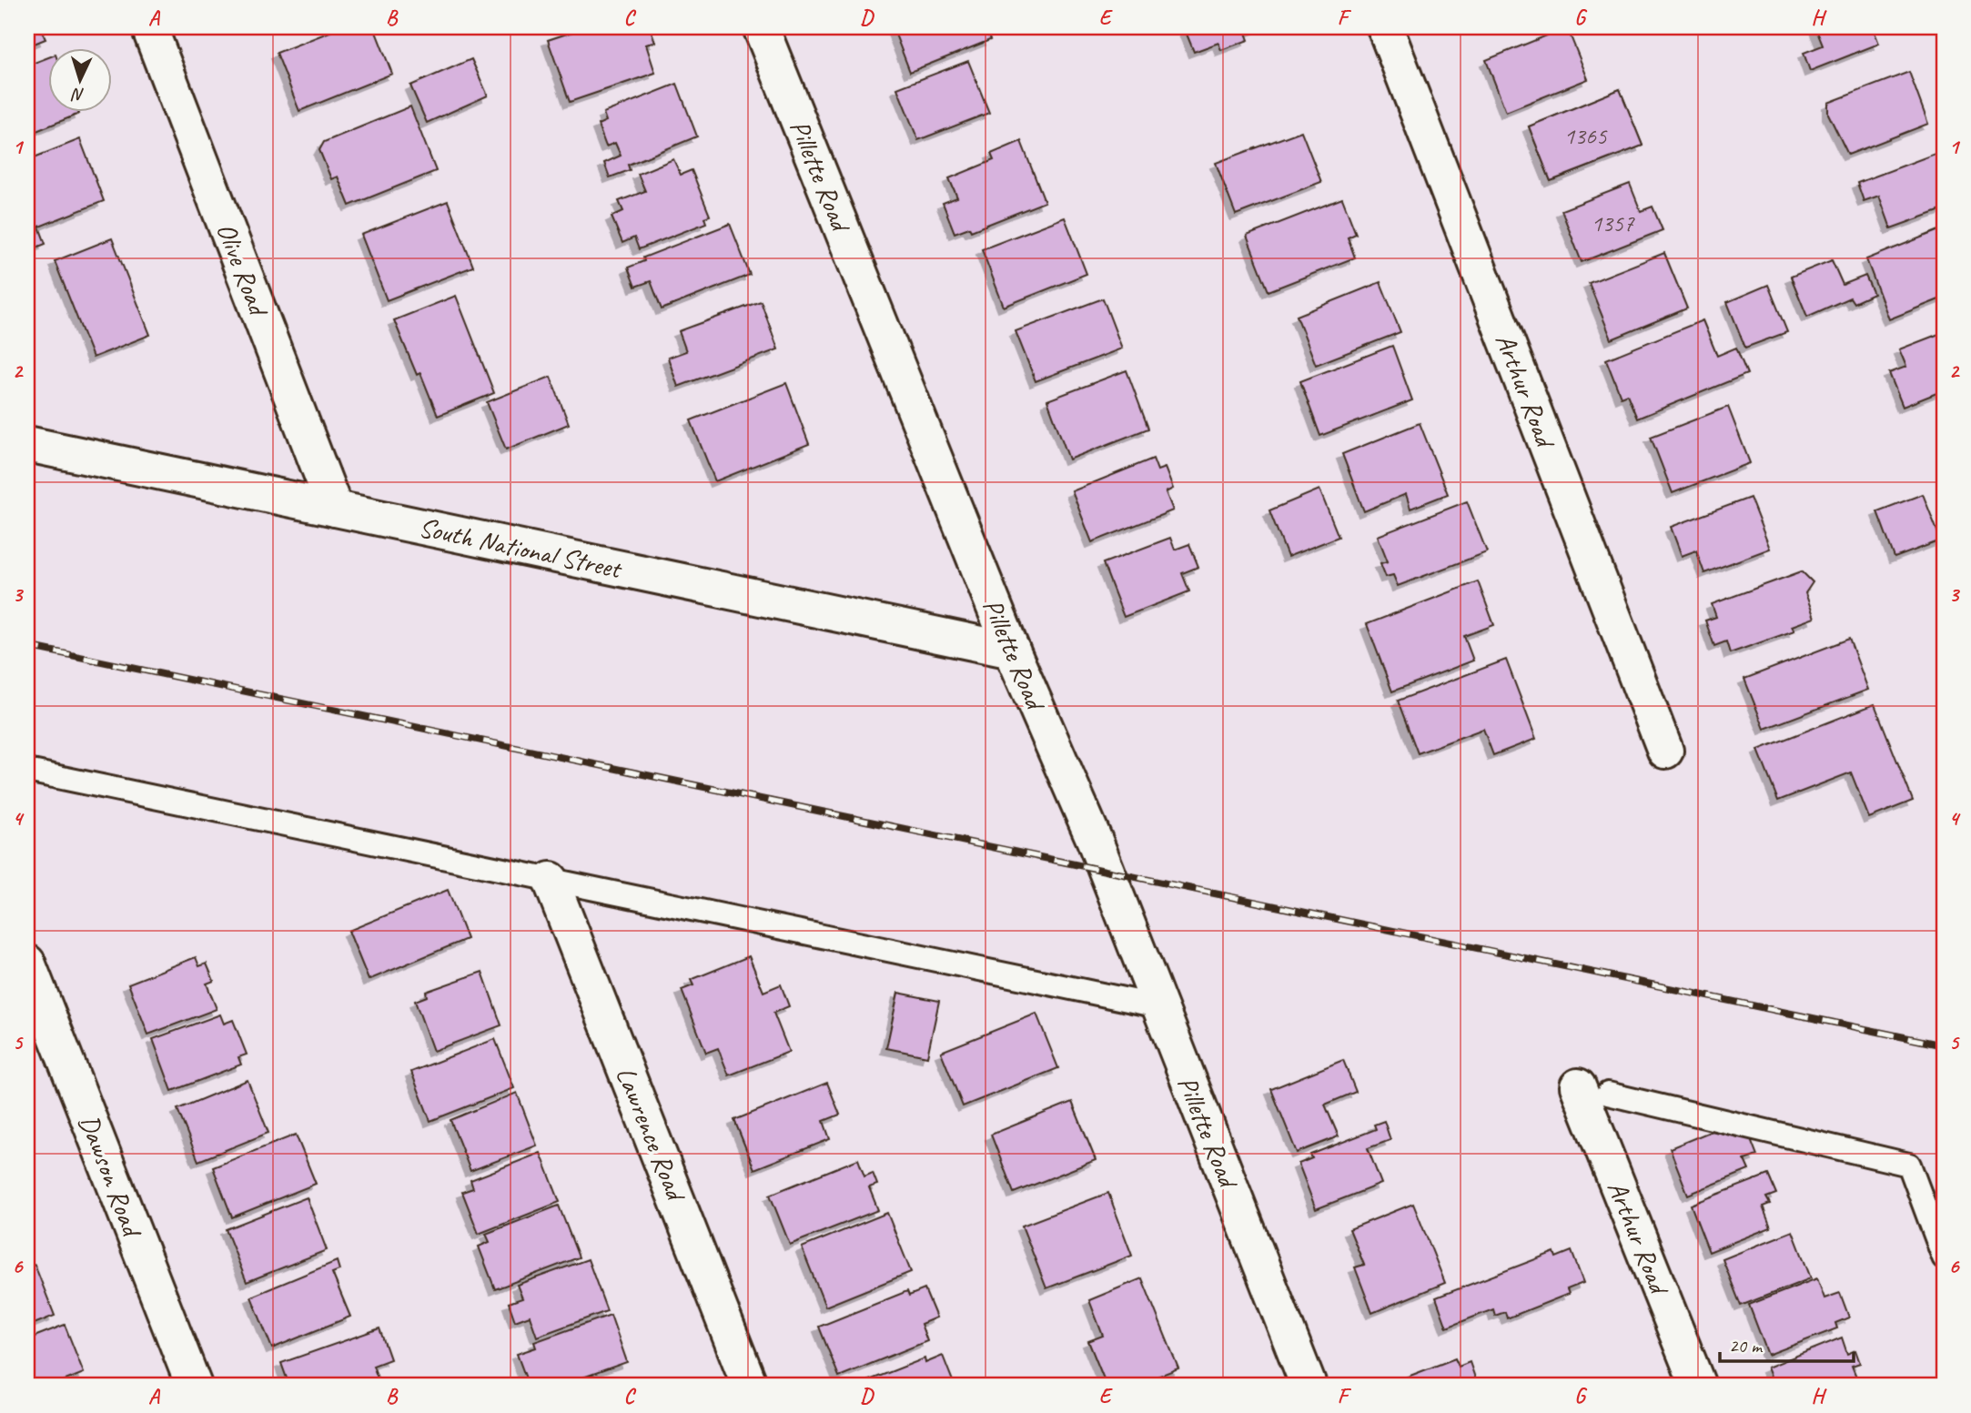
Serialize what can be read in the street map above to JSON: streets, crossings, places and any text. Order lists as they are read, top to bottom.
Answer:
{
  "streets": {
    "street": [
      "Pillette Road",
      "Olive Road",
      "Arthur Road",
      "South National Street",
      "Lawrence Road",
      "Dawson Road"
    ]
  },
  "crossings": [
    ["Pillette Road", "South National Street"],
    ["Olive Road", "South National Street"]
  ],
  "house_numbers": ["1365", "1357"],
  "scale_bar": "20 m",
  "north": "bottom",
  "grid": {
    "columns": [
      "A",
      "B",
      "C",
      "D",
      "E",
      "F",
      "G",
      "H"
    ],
    "rows": [
      "1",
      "2",
      "3",
      "4",
      "5",
      "6"
    ]
  }
}
